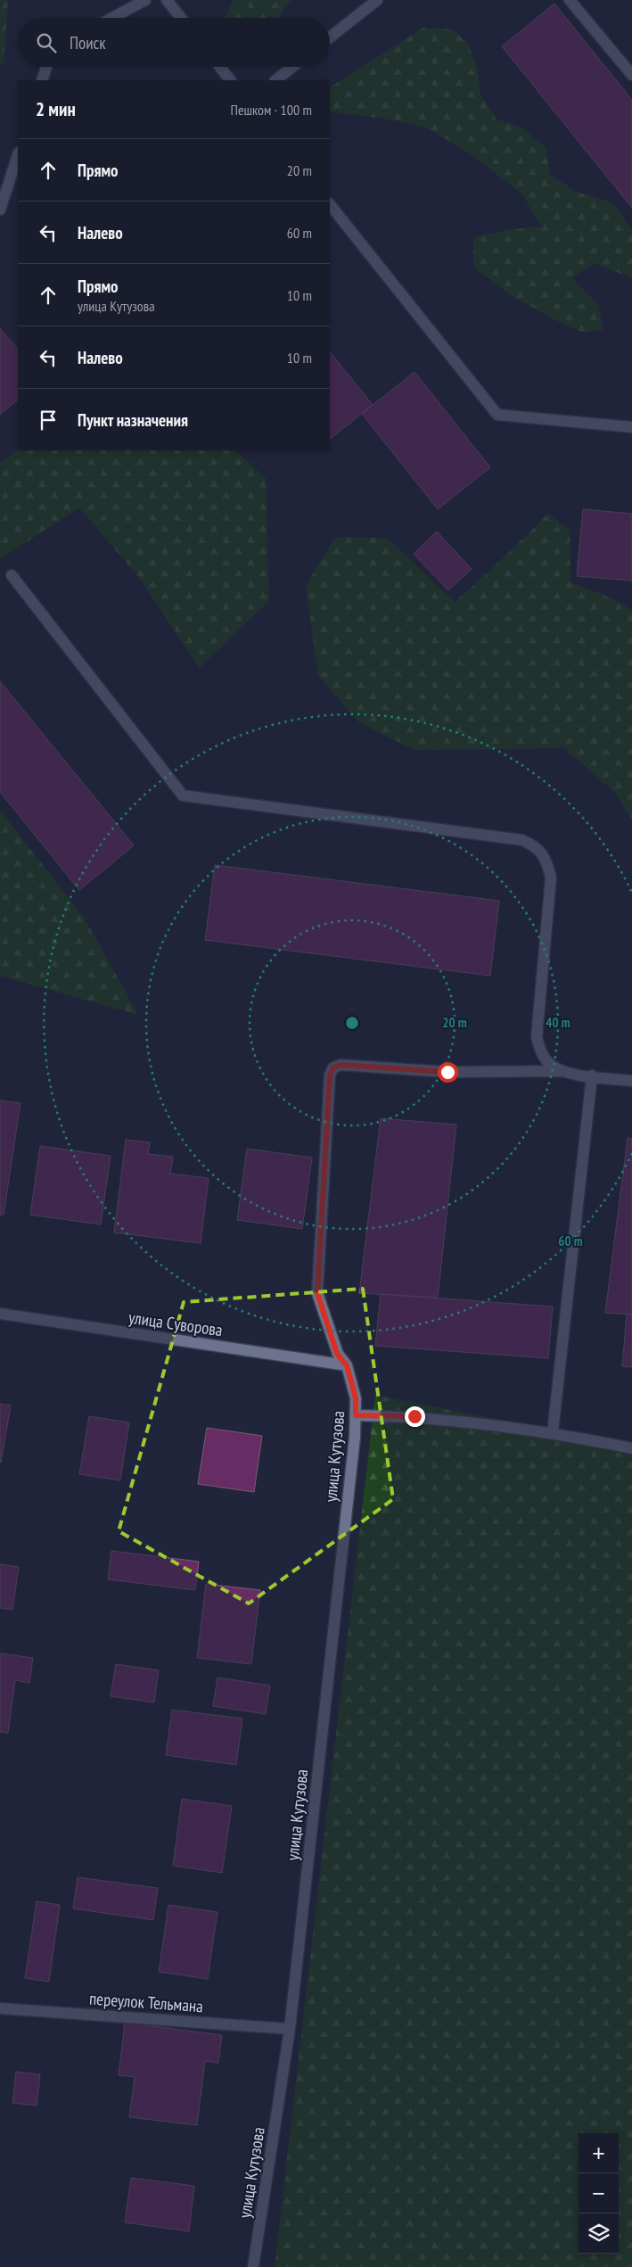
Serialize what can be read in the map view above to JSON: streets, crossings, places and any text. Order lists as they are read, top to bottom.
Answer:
{
  "streets": {
    "street": ["улица Суворова", "улица Кутузова", "переулок Тельмана"]
  },
  "crossings": [
    ["улица Суворова", "улица Кутузова"],
    ["улица Кутузова", "переулок Тельмана"]
  ],
  "page": {
    "search": "Поиск",
    "heading": ["2 мин", "Пешком · 100 m"],
    "list": [
      ["Прямо", "20 m"],
      ["Налево", "60 m"],
      ["Прямо", "улица Кутузова", "10 m"],
      ["Налево", "10 m"],
      "Пункт назначения"
    ],
    "map_buttons": ["+", "−"]
  },
  "rings": ["20 m", "40 m", "60 m"]
}
